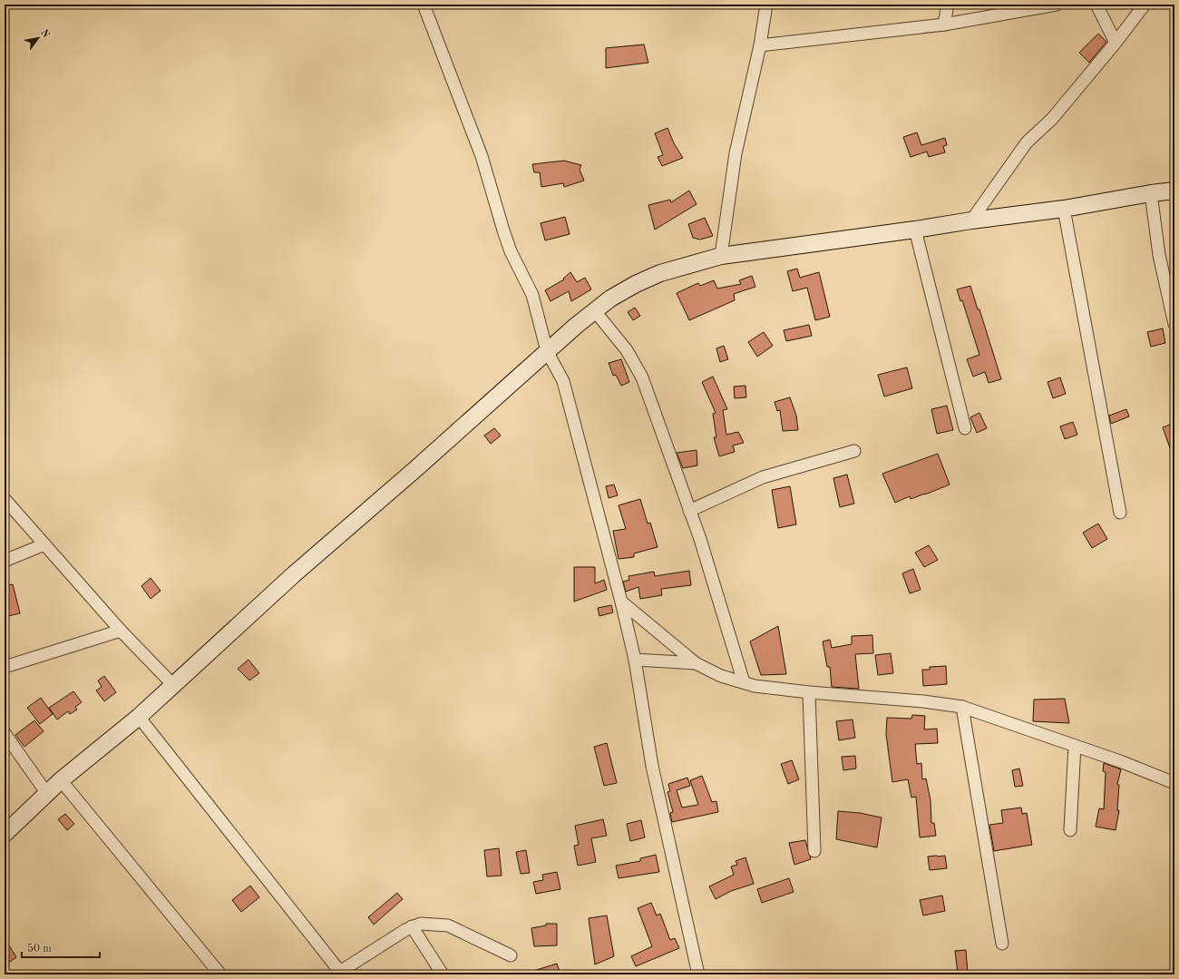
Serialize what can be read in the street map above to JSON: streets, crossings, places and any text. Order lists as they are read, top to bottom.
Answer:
{
  "scale_bar": "50 m",
  "north": "top right"
}
